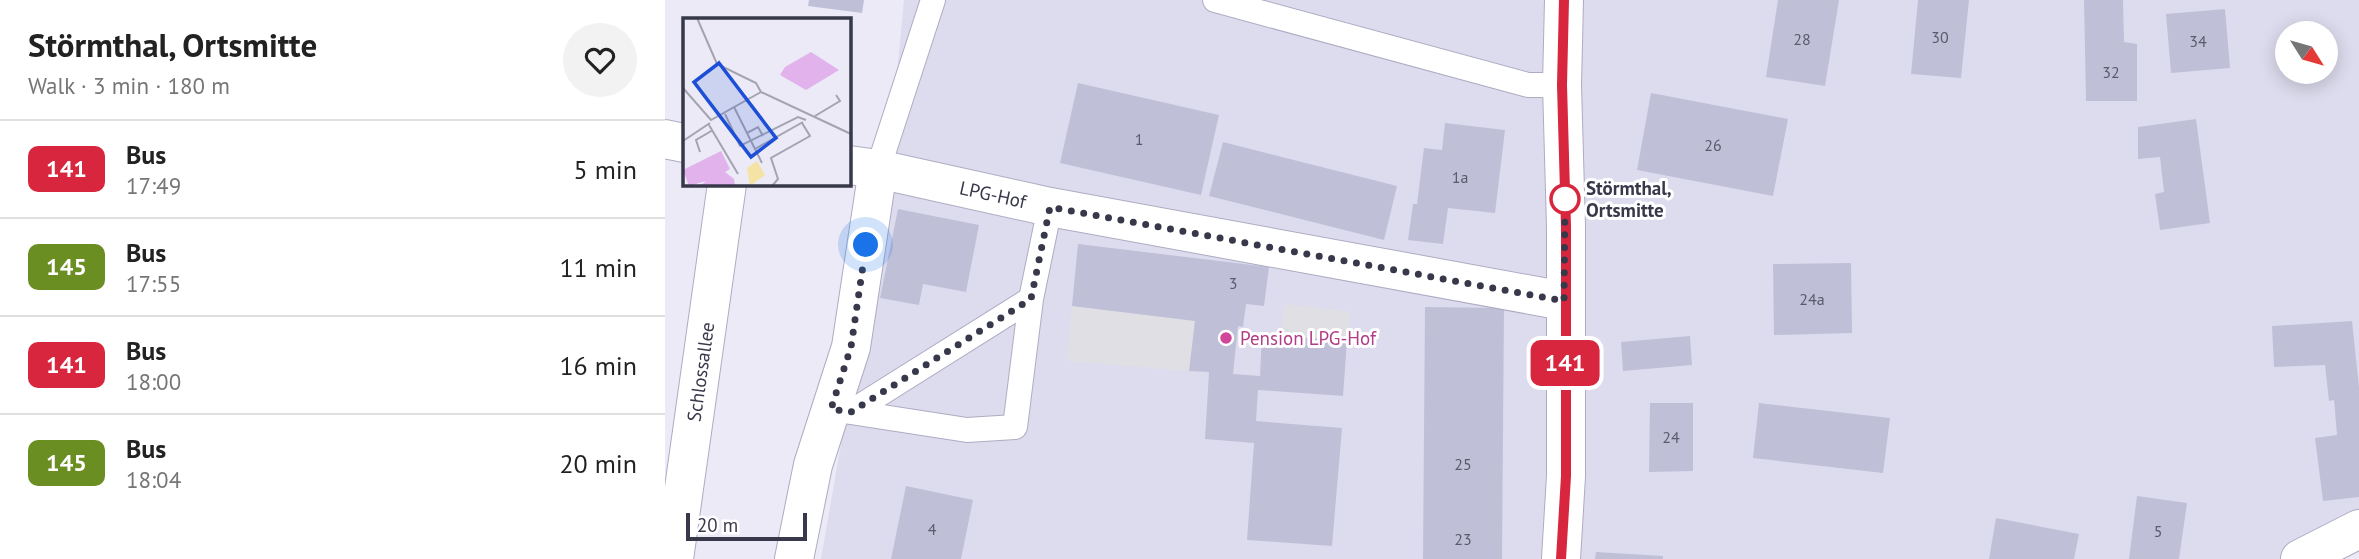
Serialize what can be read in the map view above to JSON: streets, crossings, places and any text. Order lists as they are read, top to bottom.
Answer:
{
  "streets": {
    "street": ["LPG-Hof", "Schlossallee"]
  },
  "places": ["Störmthal, Ortsmitte", "Pension LPG-Hof"],
  "lines": ["bus line 141"],
  "house_numbers": [
    "30",
    "28",
    "34",
    "32",
    "1",
    "26",
    "1a",
    "3",
    "24a",
    "24",
    "25",
    "4",
    "5",
    "23"
  ],
  "scale_bar": "20 m",
  "north": "bottom right",
  "page": {
    "heading": ["Störmthal, Ortsmitte", "Walk · 3 min · 180 m"],
    "on_map": "141",
    "list": [
      {
        "mark": "141",
        "name": "Bus",
        "note": "17:49",
        "value": "5 min"
      },
      {
        "mark": "145",
        "name": "Bus",
        "note": "17:55",
        "value": "11 min"
      },
      {
        "mark": "141",
        "name": "Bus",
        "note": "18:00",
        "value": "16 min"
      },
      {
        "mark": "145",
        "name": "Bus",
        "note": "18:04",
        "value": "20 min"
      }
    ],
    "scale": "20 m"
  }
}
